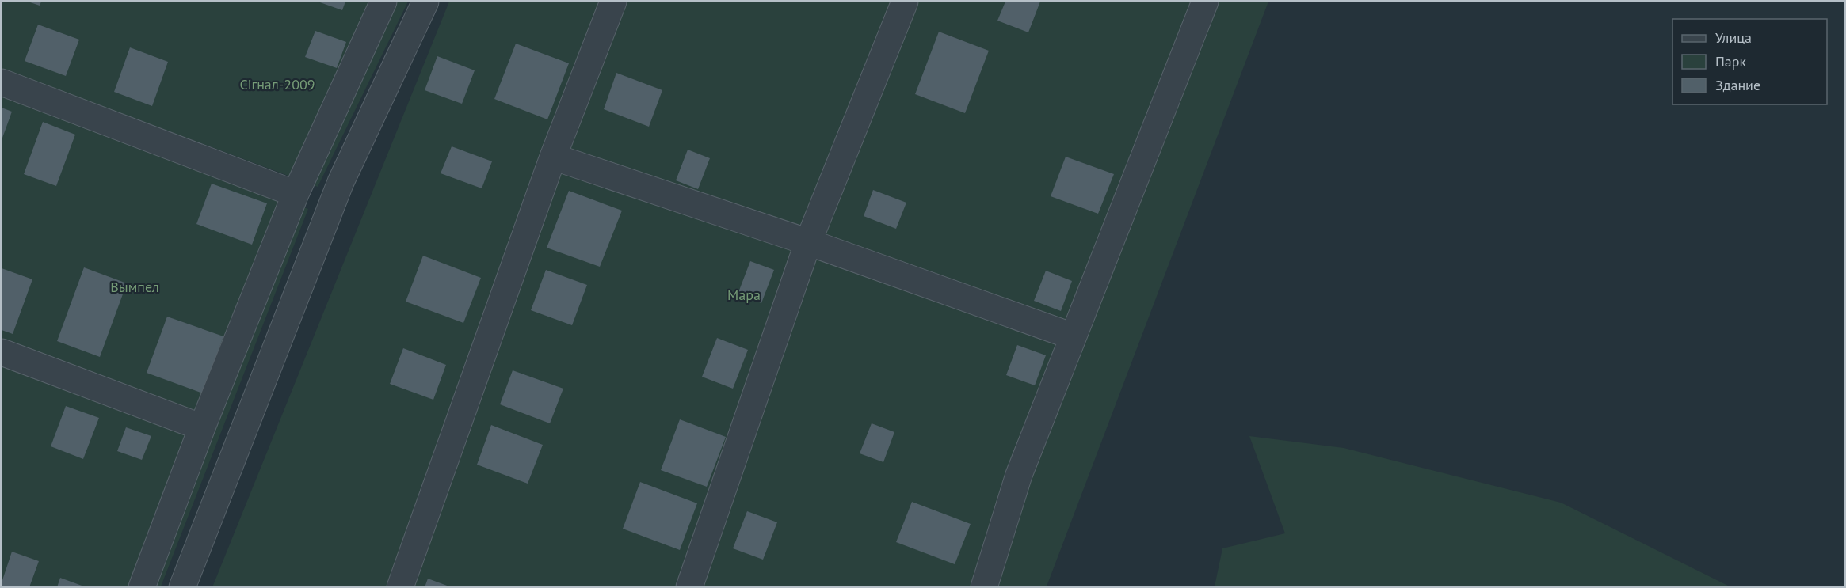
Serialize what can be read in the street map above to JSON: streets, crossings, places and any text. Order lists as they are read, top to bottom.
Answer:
{
  "parks": ["Сігнал-2009", "Вымпел", "Мара"],
  "legend": ["Улица", "Парк", "Здание"]
}
